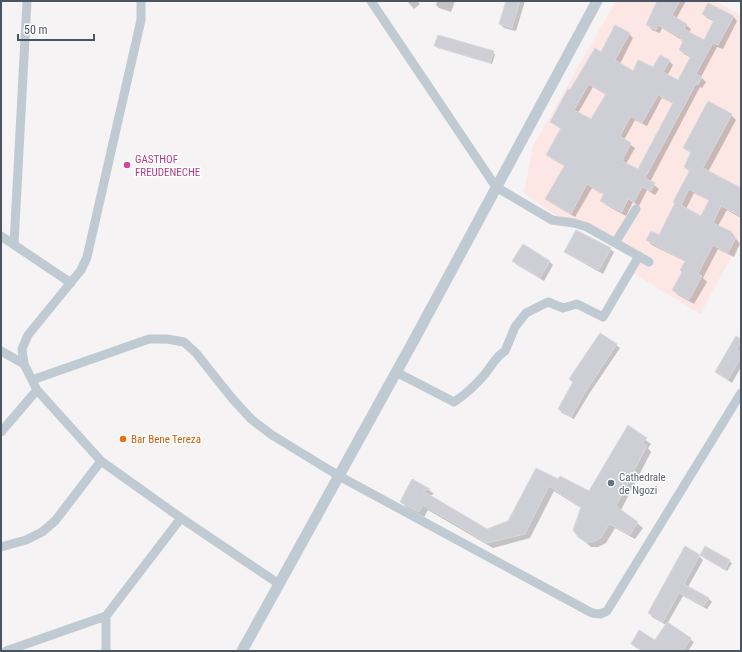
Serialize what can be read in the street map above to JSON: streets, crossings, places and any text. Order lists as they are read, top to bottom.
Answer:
{
  "places": ["GASTHOF FREUDENECHE", "Bar Bene Tereza", "Cathedrale de Ngozi"],
  "scale_bar": "50 m"
}
